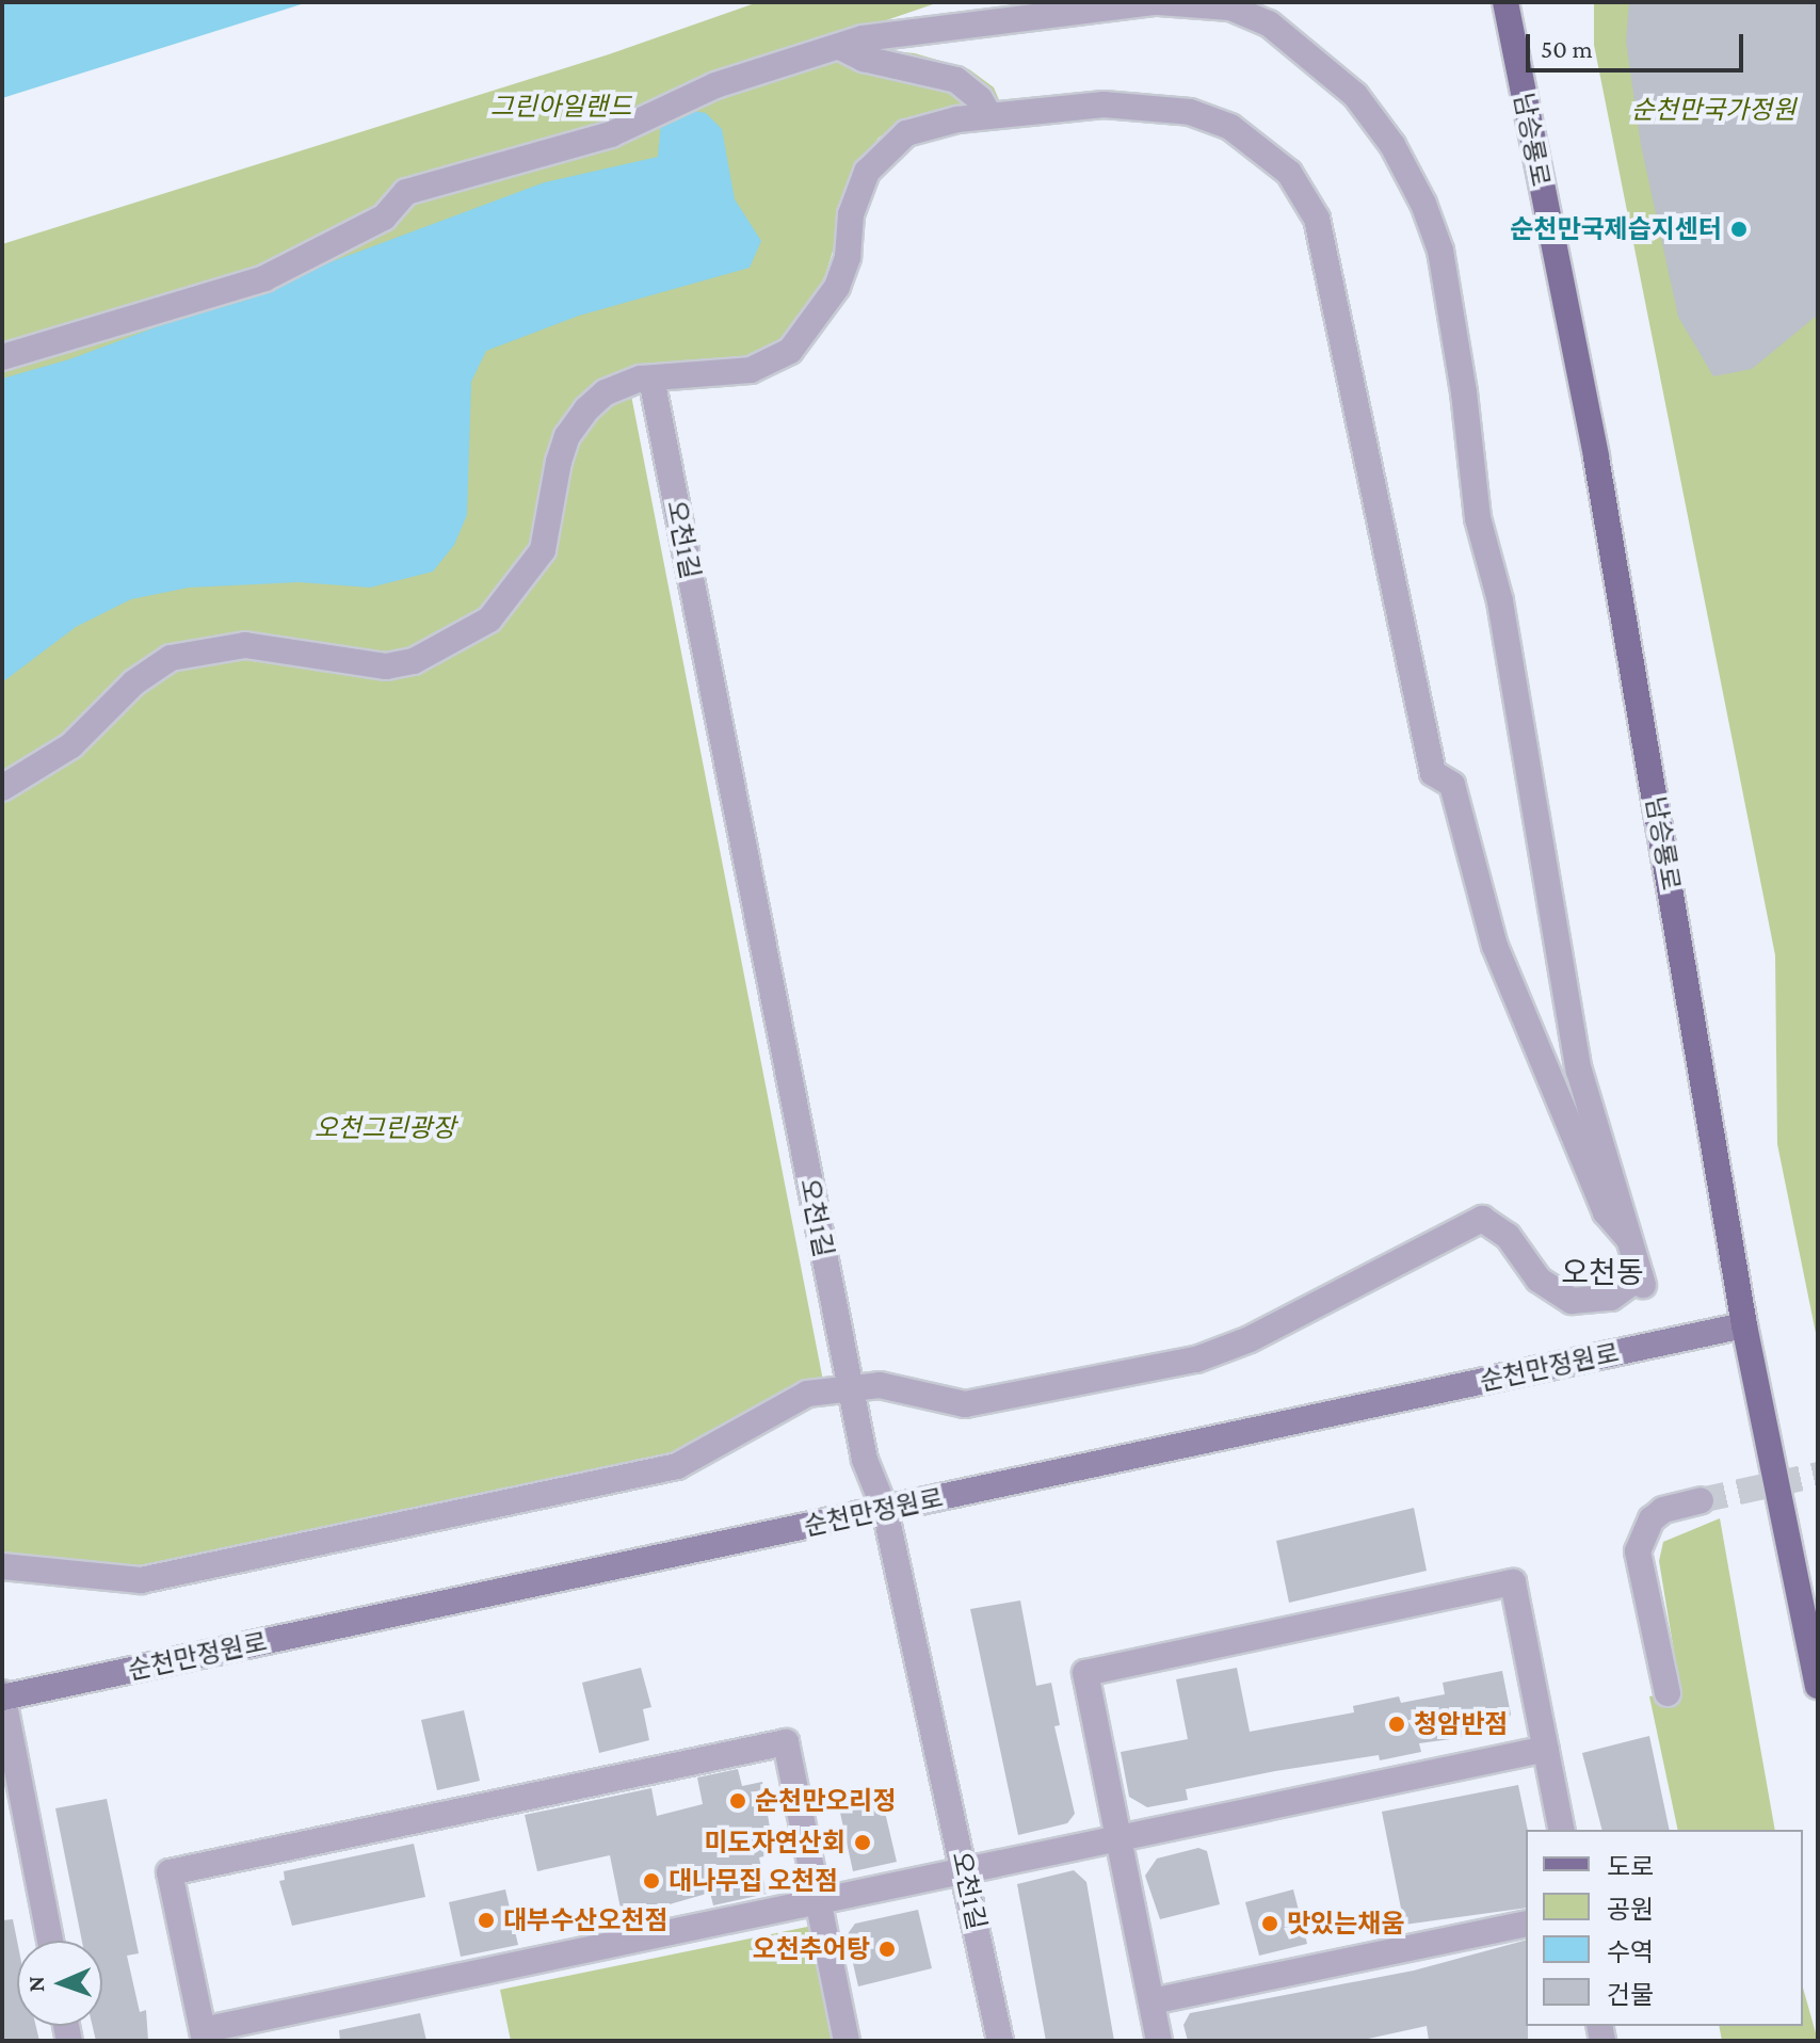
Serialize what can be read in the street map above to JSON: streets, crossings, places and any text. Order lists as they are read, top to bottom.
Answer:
{
  "streets": {
    "main road": ["남승룡로", "순천만정원로"],
    "street": ["오천1길"]
  },
  "crossings": [
    ["남승룡로", "순천만정원로"],
    ["오천1길", "순천만정원로"]
  ],
  "districts": ["오천동"],
  "parks": ["그린아일랜드", "순천만국가정원", "오천그린광장"],
  "places": [
    "순천만국제습지센터",
    "청암반점",
    "순천만오리정",
    "미도자연산회",
    "대나무집 오천점",
    "대부수산오천점",
    "맛있는채움",
    "오천추어탕"
  ],
  "legend": [
    "도로",
    "공원",
    "수역",
    "건물"
  ],
  "scale_bar": "50 m",
  "north": "left"
}
